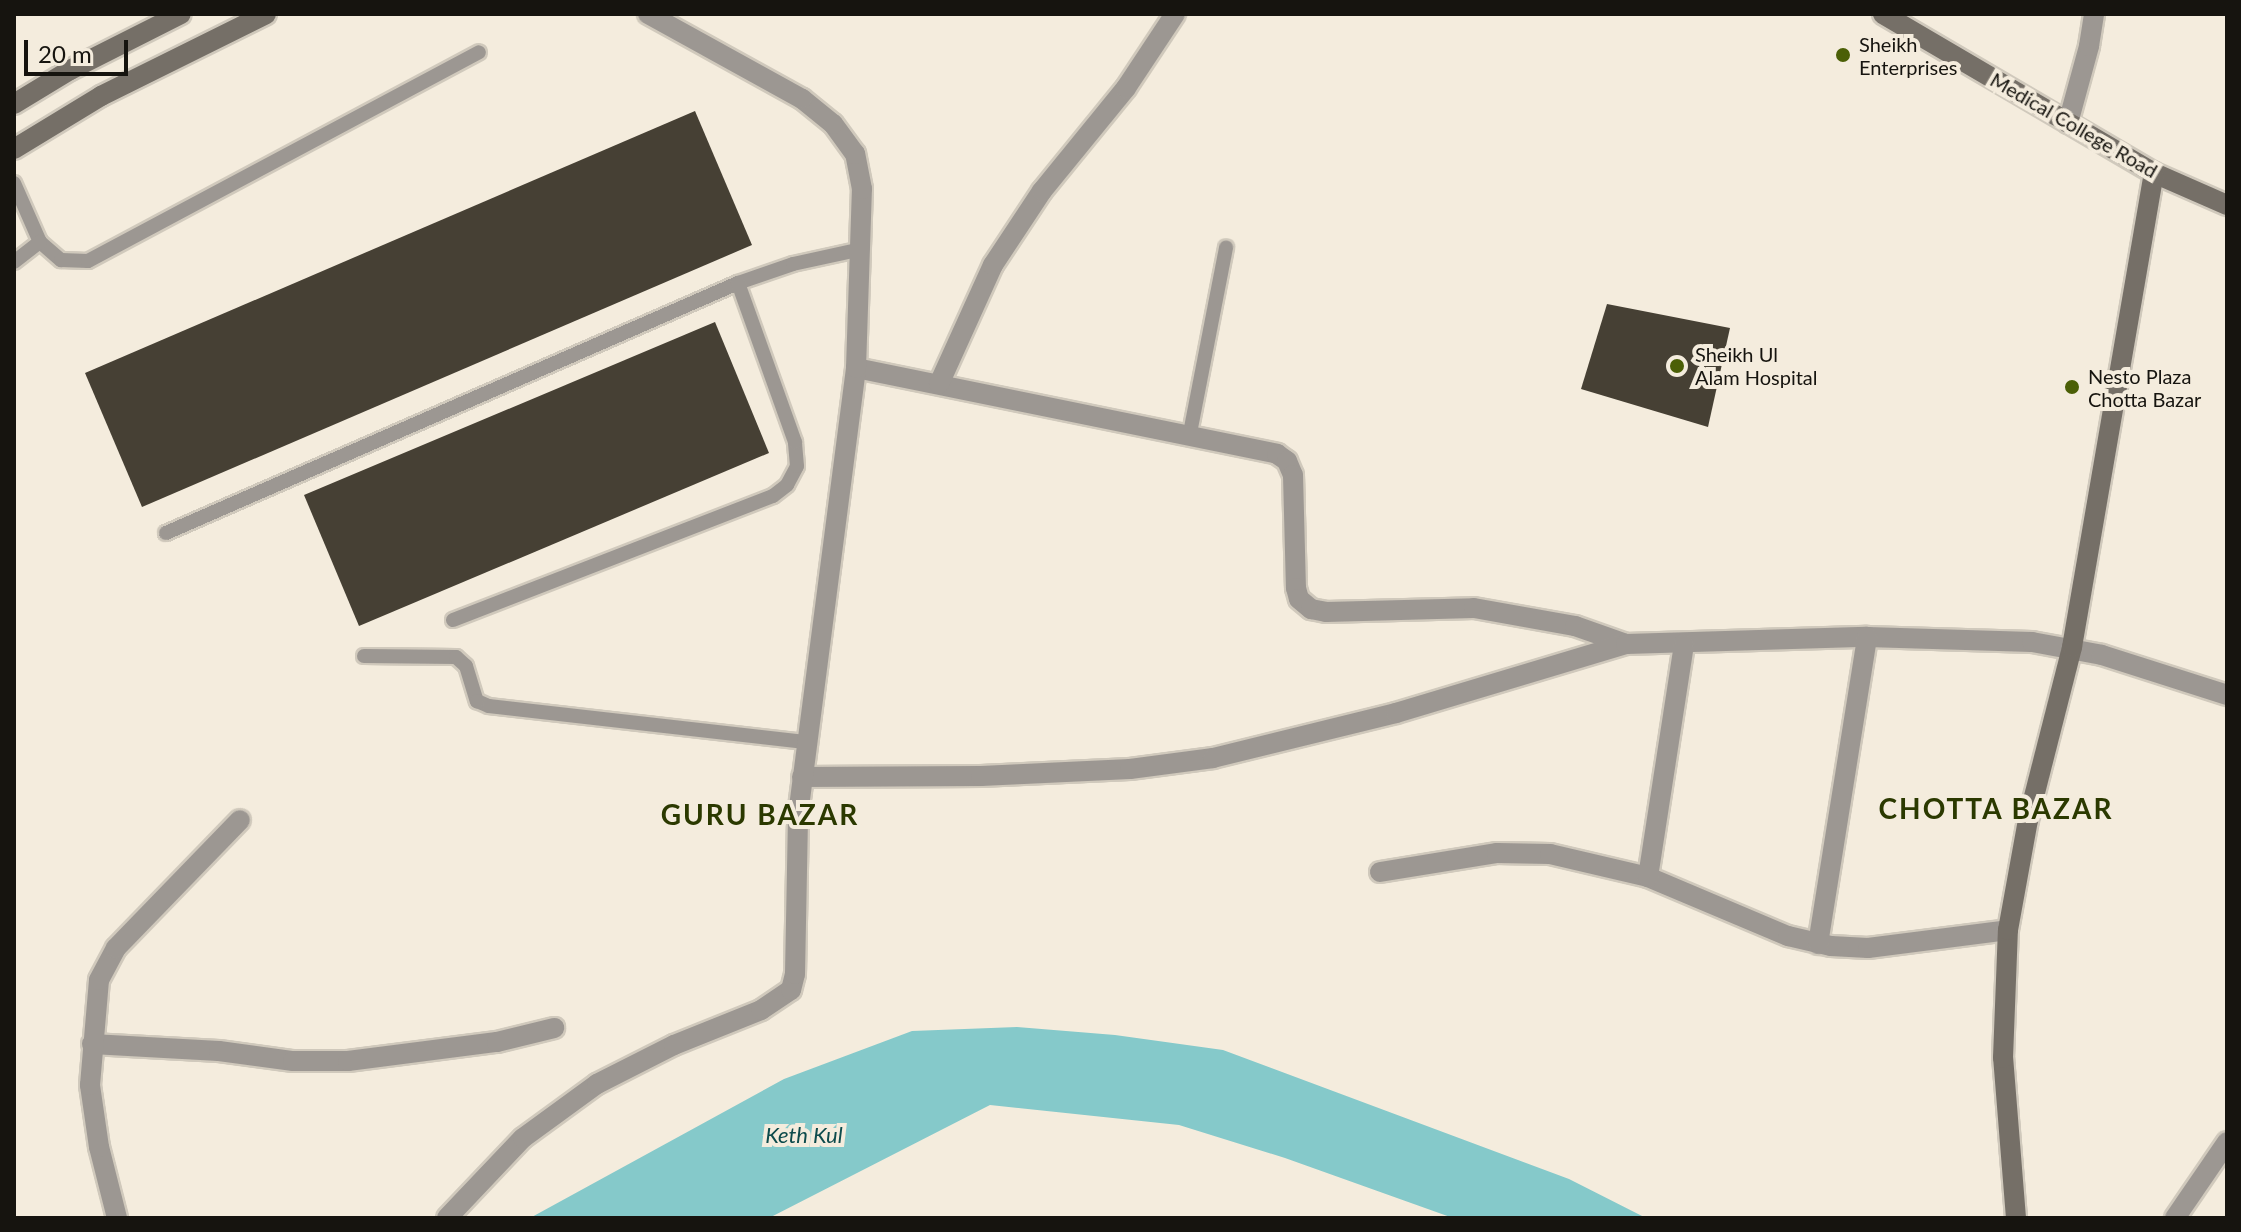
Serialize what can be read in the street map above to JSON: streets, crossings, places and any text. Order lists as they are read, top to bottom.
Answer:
{
  "streets": {
    "main road": ["Medical College Road"]
  },
  "districts": ["CHOTTA BAZAR", "GURU BAZAR"],
  "water": ["Keth Kul"],
  "places": ["Sheikh Enterprises", "Sheikh Ul Alam Hospital", "Nesto Plaza Chotta Bazar"],
  "scale_bar": "20 m"
}
